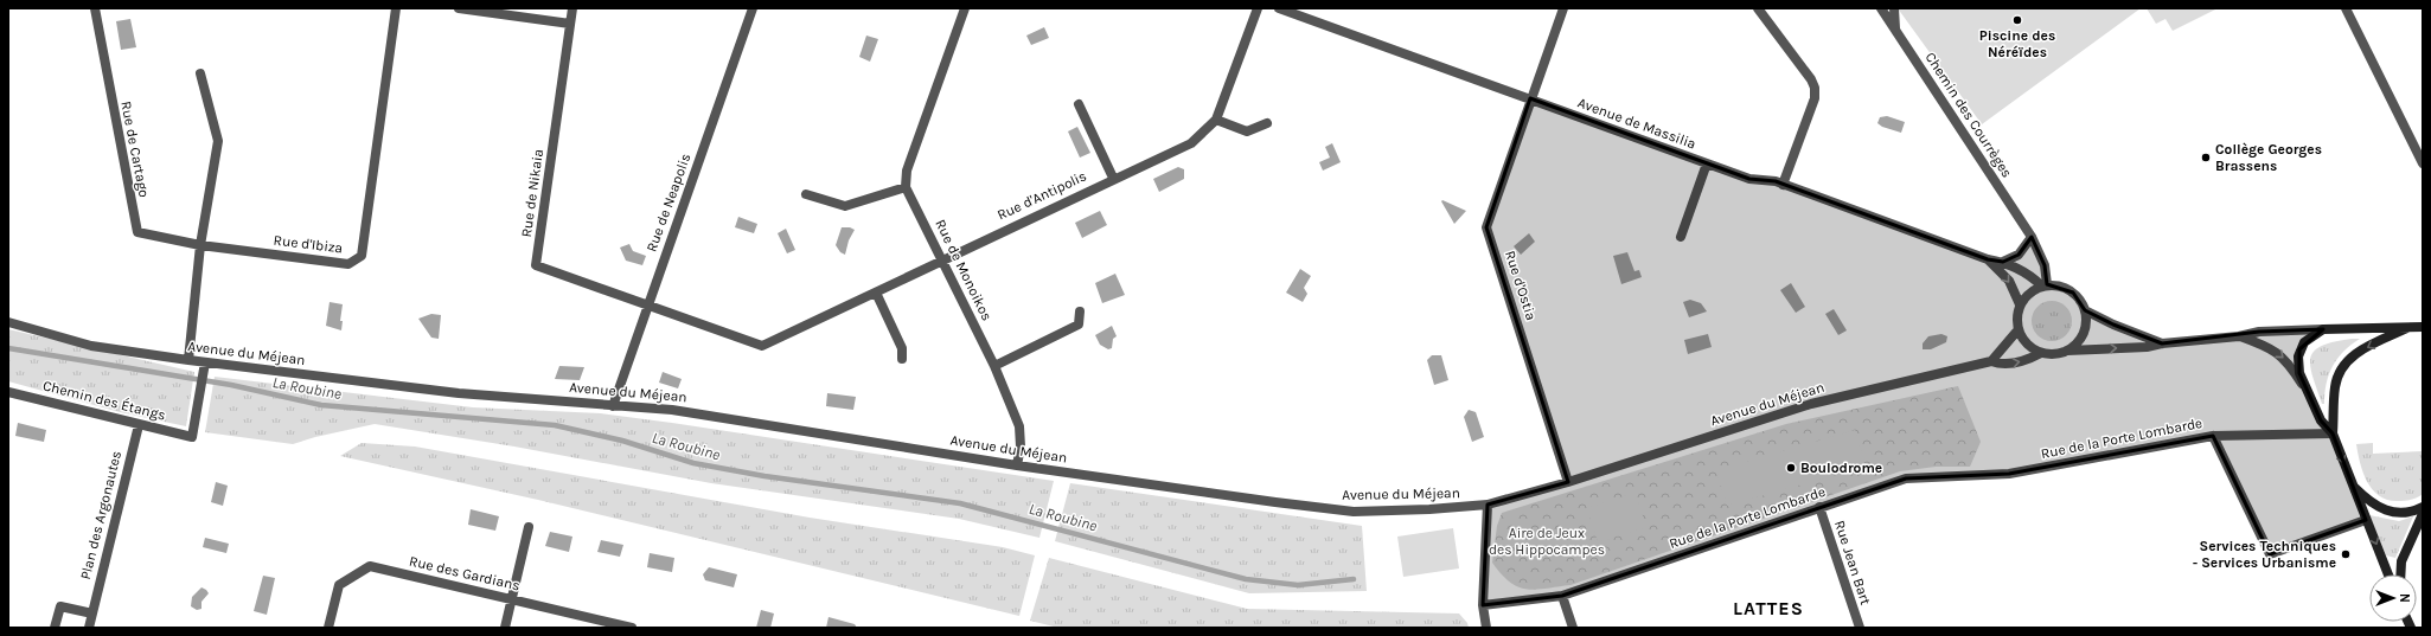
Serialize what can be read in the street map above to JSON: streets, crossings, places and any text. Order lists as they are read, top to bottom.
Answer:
{
  "streets": {
    "street": [
      "Chemin des Courrèges",
      "Avenue de Massilia",
      "Rue de Cartago",
      "Rue de Nikaia",
      "Rue d'Antipolis",
      "Rue de Neapolis",
      "Rue d'Ibiza",
      "Rue de Monoikos",
      "Rue d'Ostia",
      "Avenue du Méjean",
      "Chemin des Étangs",
      "Rue de la Porte Lombarde",
      "Plan des Argonautes",
      "Rue Jean Bart",
      "Rue des Gardians"
    ]
  },
  "crossings": [
    ["Chemin des Courrèges", "Avenue de Massilia"],
    ["Chemin des Courrèges", "Avenue du Méjean"],
    ["Avenue de Massilia", "Rue d'Ostia"],
    ["Avenue de Massilia", "Avenue du Méjean"],
    ["Rue de Cartago", "Rue d'Ibiza"],
    ["Rue de Nikaia", "Rue d'Antipolis"],
    ["Rue de Nikaia", "Rue de Neapolis"],
    ["Rue d'Antipolis", "Rue de Neapolis"],
    ["Rue d'Antipolis", "Rue de Monoikos"],
    ["Rue de Neapolis", "Avenue du Méjean"],
    ["Rue de Monoikos", "Avenue du Méjean"],
    ["Rue d'Ostia", "Avenue du Méjean"],
    ["Avenue du Méjean", "Chemin des Étangs"],
    ["Chemin des Étangs", "Plan des Argonautes"],
    ["Rue de la Porte Lombarde", "Rue Jean Bart"]
  ],
  "districts": ["LATTES"],
  "water": ["La Roubine"],
  "parks": ["Aire de Jeux des Hippocampes"],
  "places": [
    "Piscine des Néréïdes",
    "Collège Georges Brassens",
    "Boulodrome",
    "Services Techniques - Services Urbanisme"
  ],
  "north": "right"
}
